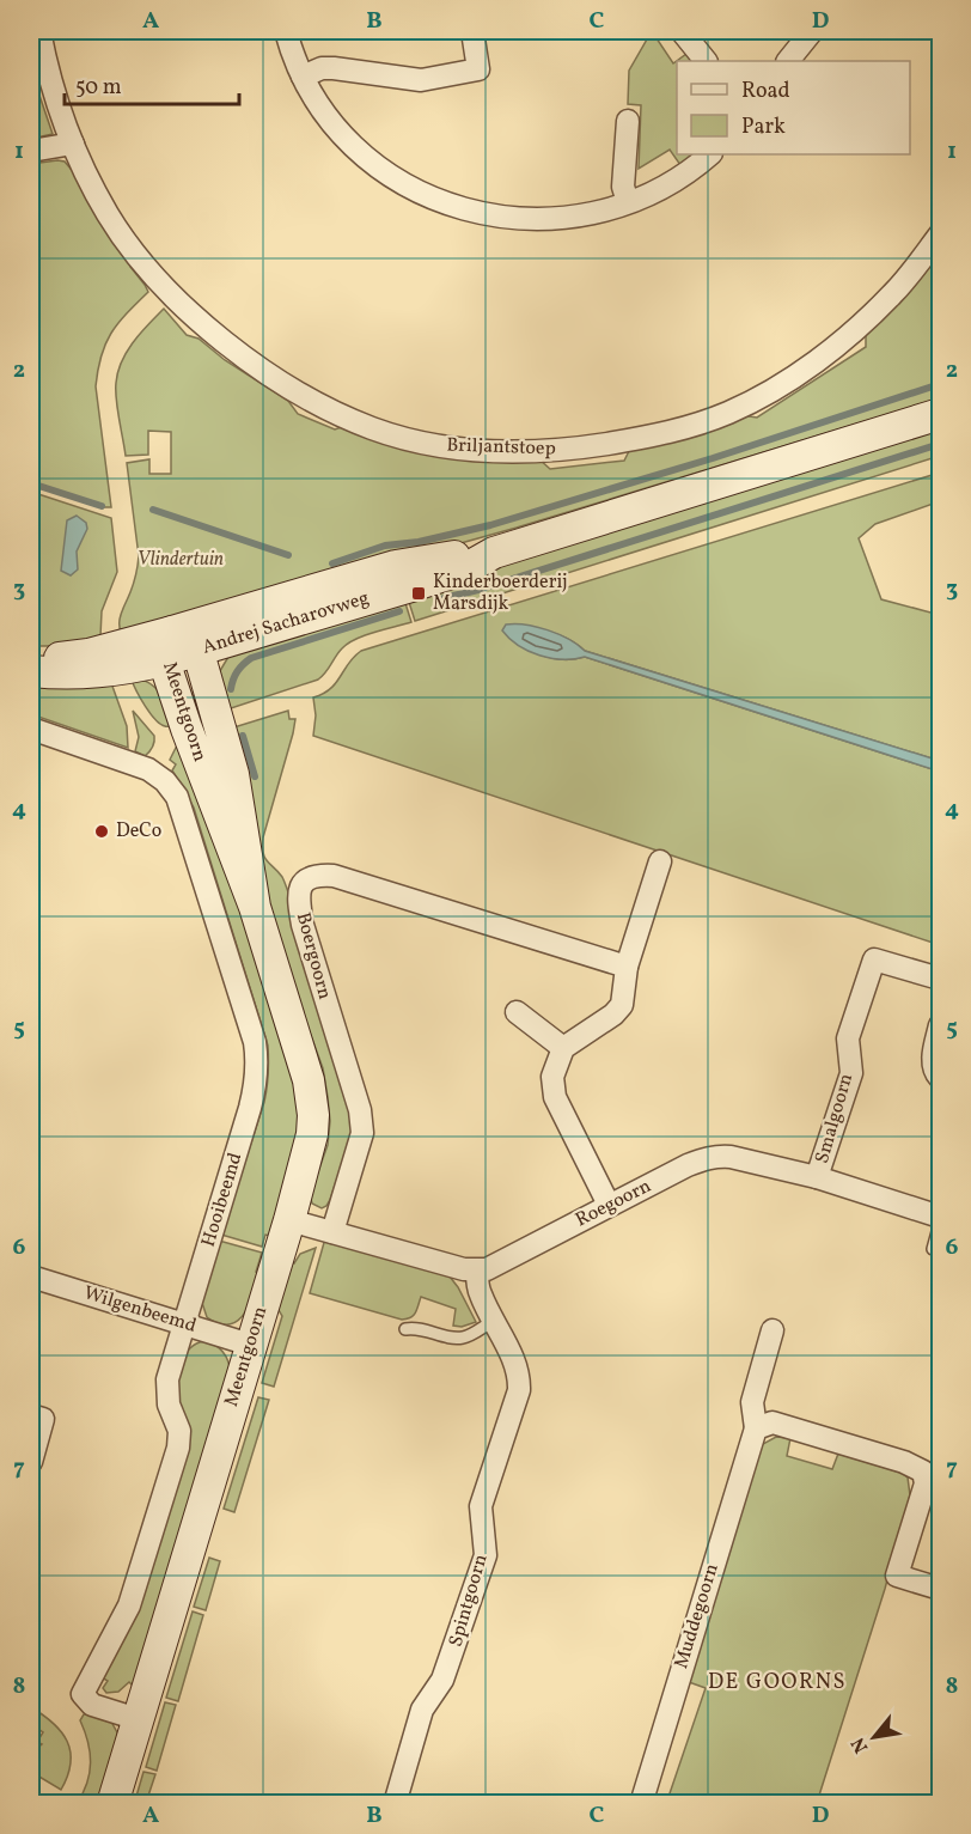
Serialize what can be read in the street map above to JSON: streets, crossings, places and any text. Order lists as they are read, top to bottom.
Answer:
{
  "streets": {
    "street": [
      "Briljantstoep",
      "Andrej Sacharovweg",
      "Meentgoorn",
      "Boergoorn",
      "Smalgoorn",
      "Hooibeemd",
      "Roegoorn",
      "Wilgenbeemd",
      "Spintgoorn",
      "Muddegoorn"
    ]
  },
  "crossings": [
    ["Andrej Sacharovweg", "Meentgoorn"],
    ["Meentgoorn", "Hooibeemd"],
    ["Meentgoorn", "Wilgenbeemd"],
    ["Smalgoorn", "Roegoorn"],
    ["Hooibeemd", "Wilgenbeemd"],
    ["Roegoorn", "Spintgoorn"]
  ],
  "districts": ["DE GOORNS"],
  "parks": ["Vlindertuin"],
  "places": {
    "transit": ["Kinderboerderij Marsdijk"],
    "other": ["DeCo"]
  },
  "legend": ["Road", "Park"],
  "scale_bar": "50 m",
  "north": "bottom left",
  "grid": {
    "columns": [
      "A",
      "B",
      "C",
      "D"
    ],
    "rows": [
      "1",
      "2",
      "3",
      "4",
      "5",
      "6",
      "7",
      "8"
    ]
  }
}
